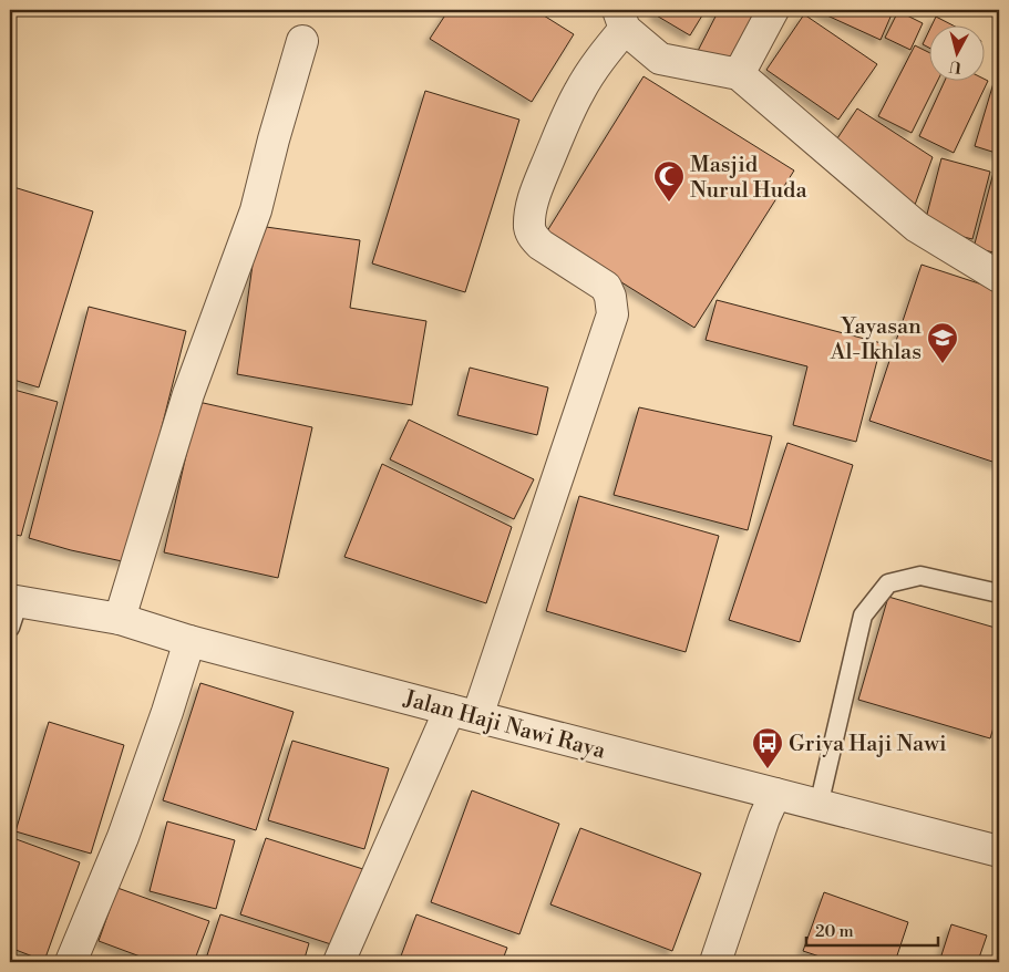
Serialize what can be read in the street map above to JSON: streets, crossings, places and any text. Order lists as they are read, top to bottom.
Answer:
{
  "streets": {
    "street": ["Jalan Haji Nawi Raya"]
  },
  "places": {
    "mosque": ["Masjid Nurul Huda"],
    "school or university": ["Yayasan Al-Ikhlas"],
    "bus stop": ["Griya Haji Nawi"]
  },
  "scale_bar": "20 m",
  "north": "bottom"
}
